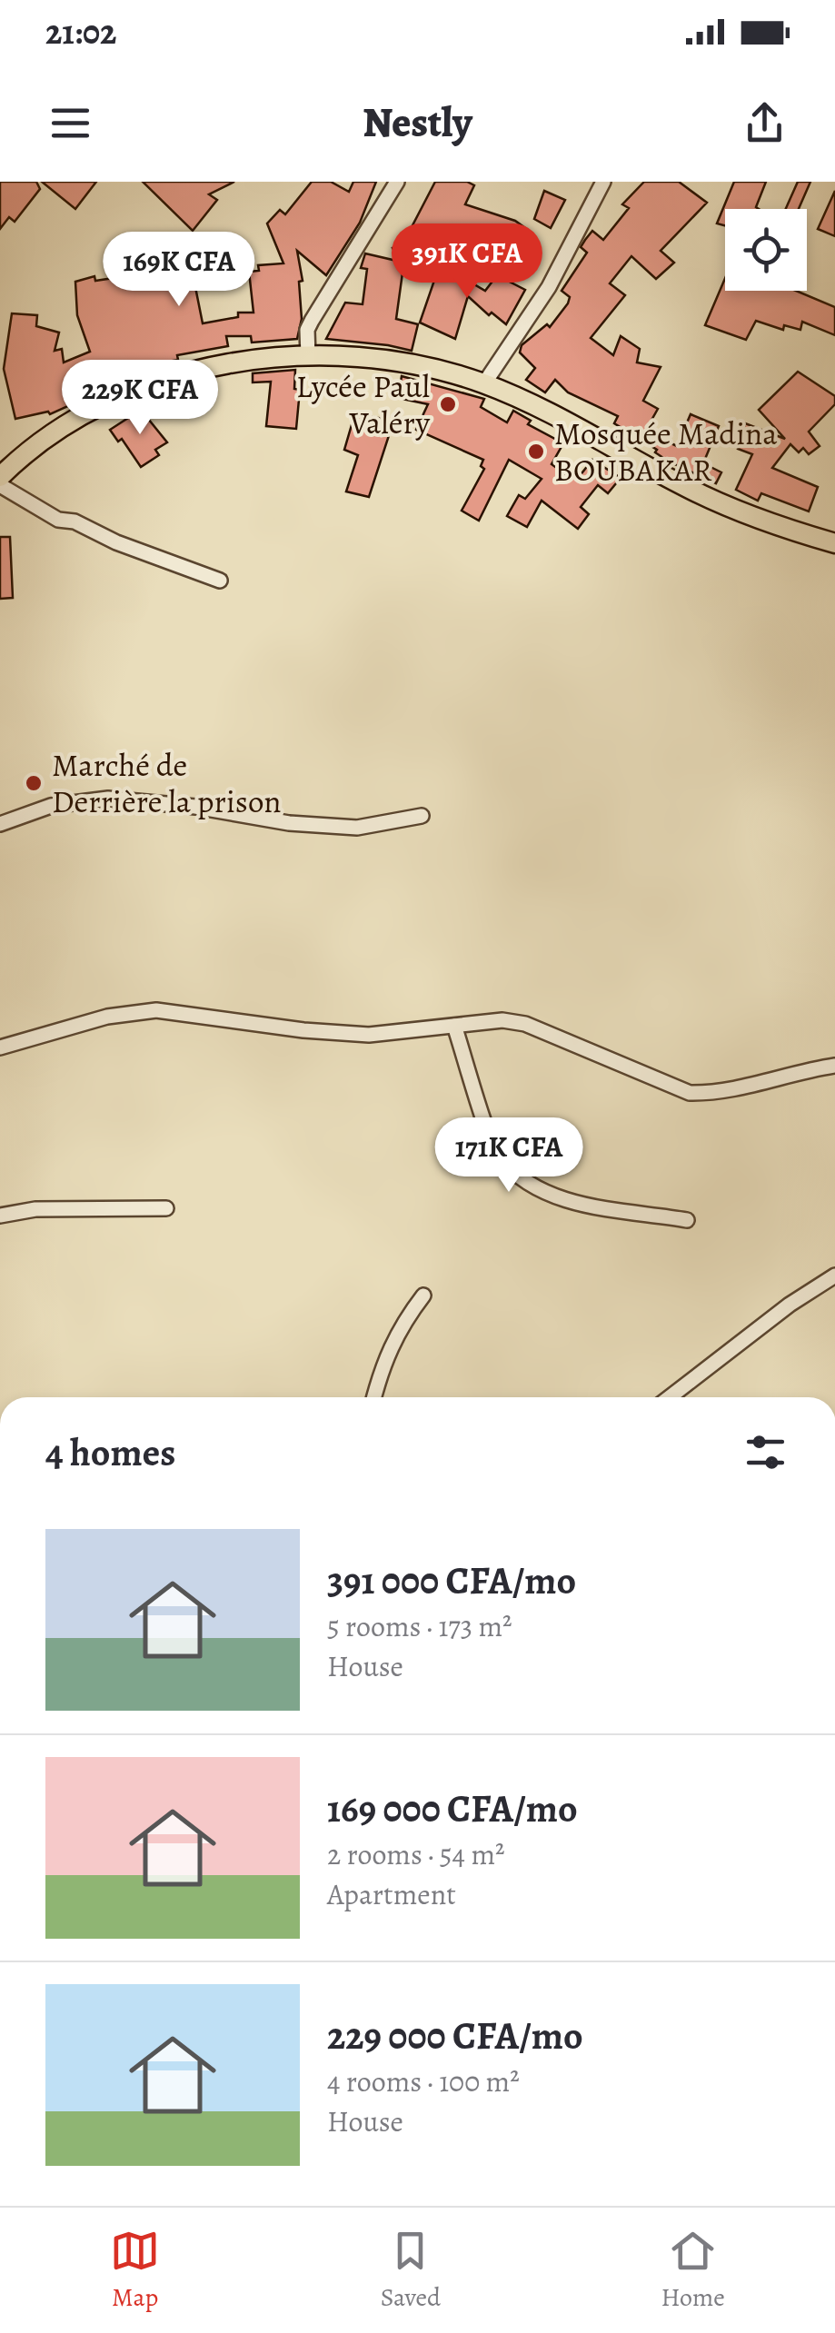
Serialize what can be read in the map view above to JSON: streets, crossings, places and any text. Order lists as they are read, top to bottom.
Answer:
{
  "places": ["Lycée Paul Valéry", "Mosquée Madina BOUBAKAR", "Marché de Derrière la prison"],
  "page": {
    "status": "21:02",
    "header": "Nestly",
    "price": [
      "391K CFA",
      "169K CFA",
      "229K CFA",
      "171K CFA"
    ],
    "heading": "4 homes",
    "list": [
      {
        "name": "391 000 CFA/mo",
        "note": "5 rooms · 173 m² · House"
      },
      {
        "name": "169 000 CFA/mo",
        "note": "2 rooms · 54 m² · Apartment"
      },
      {
        "name": "229 000 CFA/mo",
        "note": "4 rooms · 100 m² · House"
      }
    ],
    "tabs": ["Map", "Saved", "Home"]
  }
}
